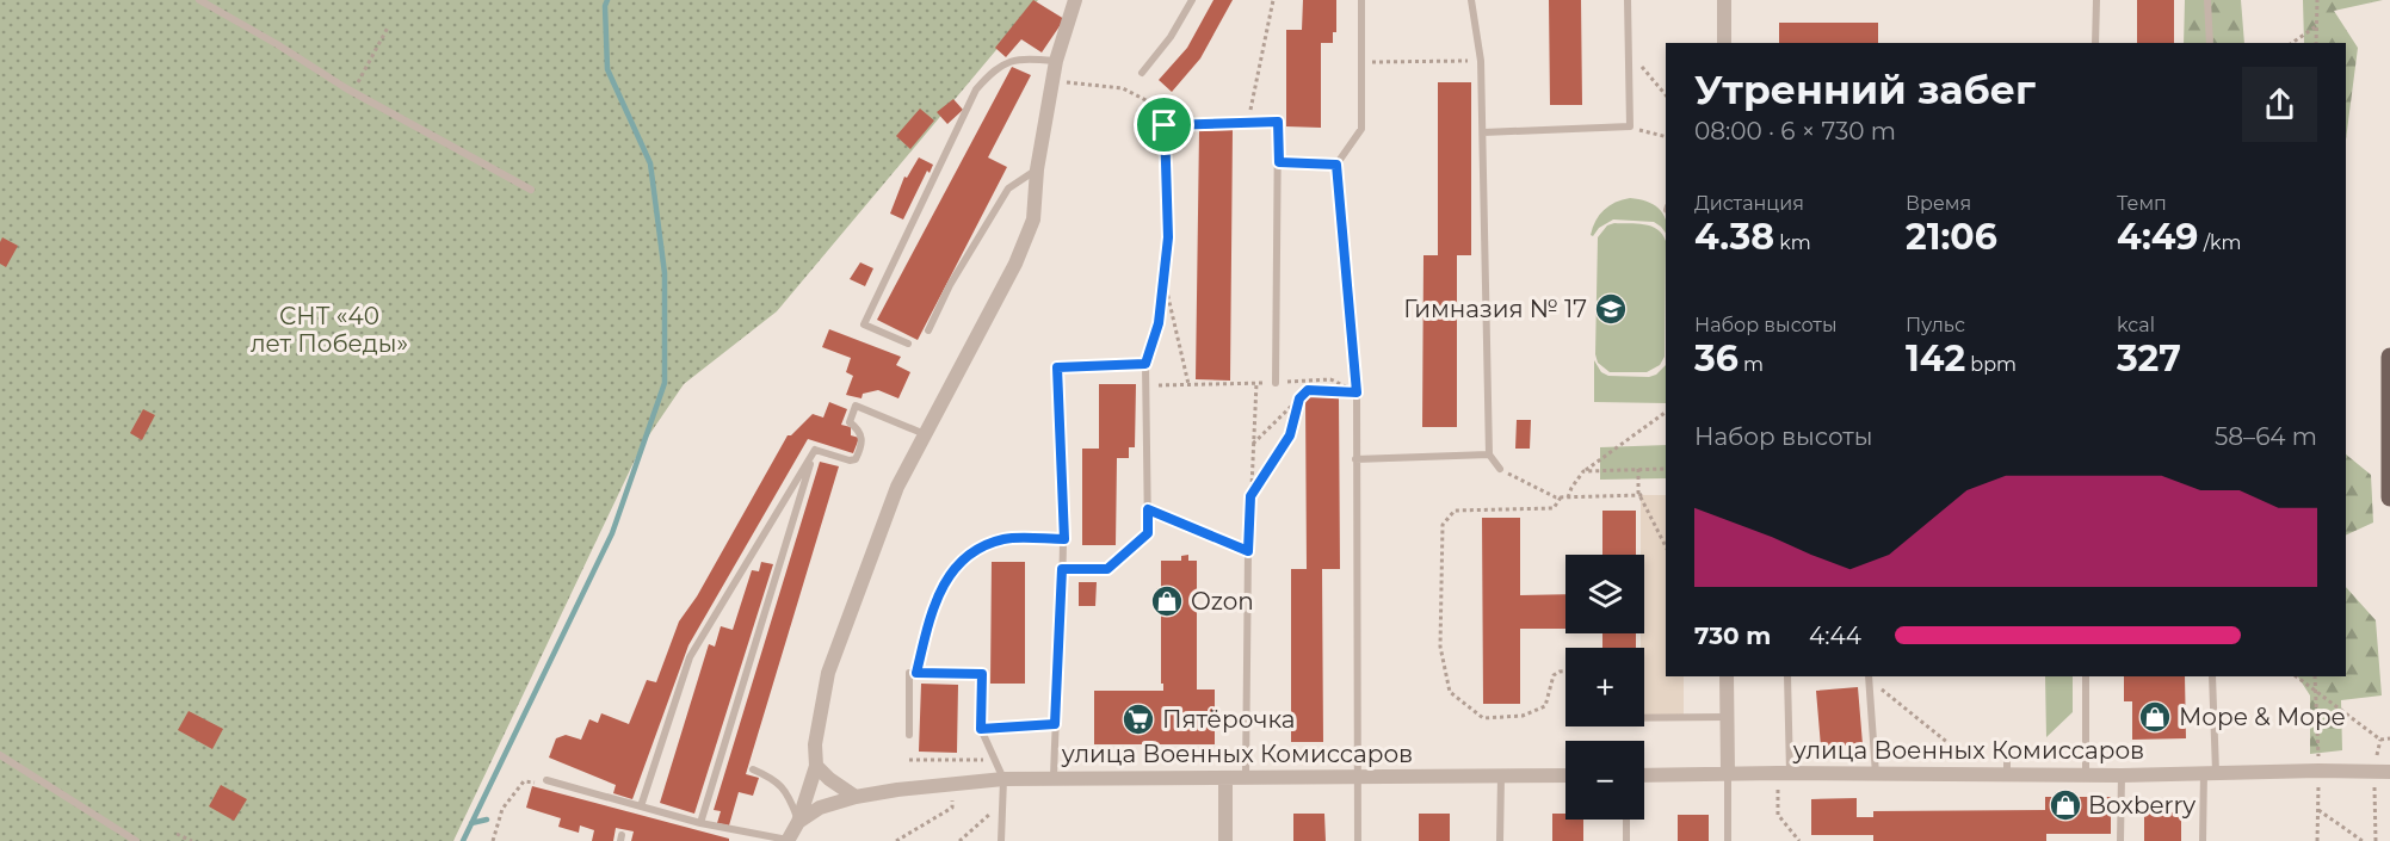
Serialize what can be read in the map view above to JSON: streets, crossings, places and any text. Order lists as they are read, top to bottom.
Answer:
{
  "streets": {
    "street": ["улица Военных Комиссаров"]
  },
  "parks": ["СНТ «40 лет Победы»"],
  "places": {
    "school or university": ["Гимназия № 17"],
    "shop": ["Ozon", "Море & Море", "Boxberry"],
    "supermarket": ["Пятёрочка"]
  },
  "page": {
    "heading": ["Утренний забег", "08:00 · 6 × 730 m"],
    "stats": [
      ["Дистанция", "4.38 km"],
      ["Время", "21:06"],
      ["Темп", "4:49 /km"],
      ["Набор высоты", "36 m"],
      ["Пульс", "142 bpm"],
      ["kcal", "327"]
    ],
    "chart": ["Набор высоты", "58–64 m"],
    "map_buttons": ["+", "−"],
    "list": [
      {
        "name": "730 m",
        "note": "4:44"
      }
    ]
  }
}
